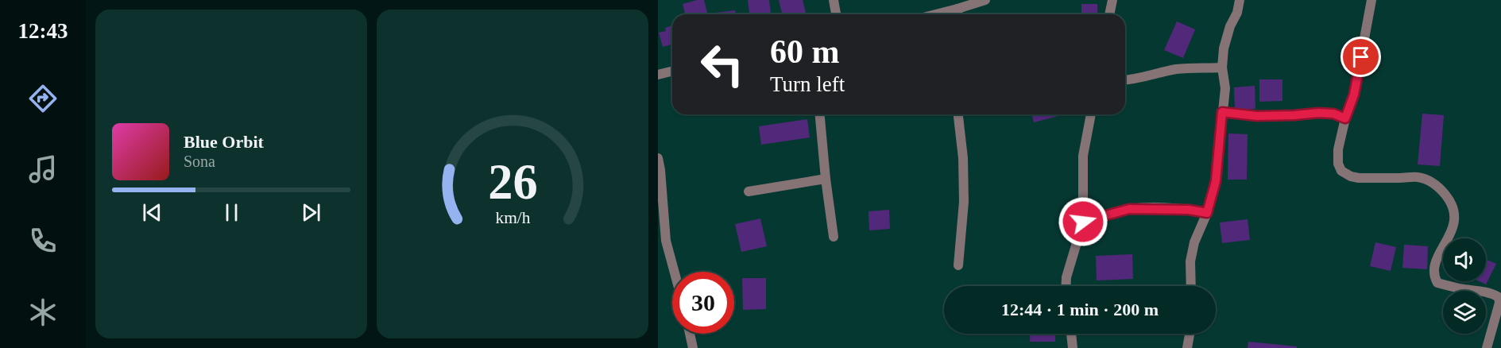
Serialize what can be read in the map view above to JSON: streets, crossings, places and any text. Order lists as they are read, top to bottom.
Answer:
{
  "page": {
    "tabs": "12:43",
    "turn": ["60 m", "Turn left"],
    "song": ["Blue Orbit", "Sona"],
    "limit": "30",
    "trip": "12:44 · 1 min · 200 m",
    "gauge": ["26", "km/h"]
  }
}
